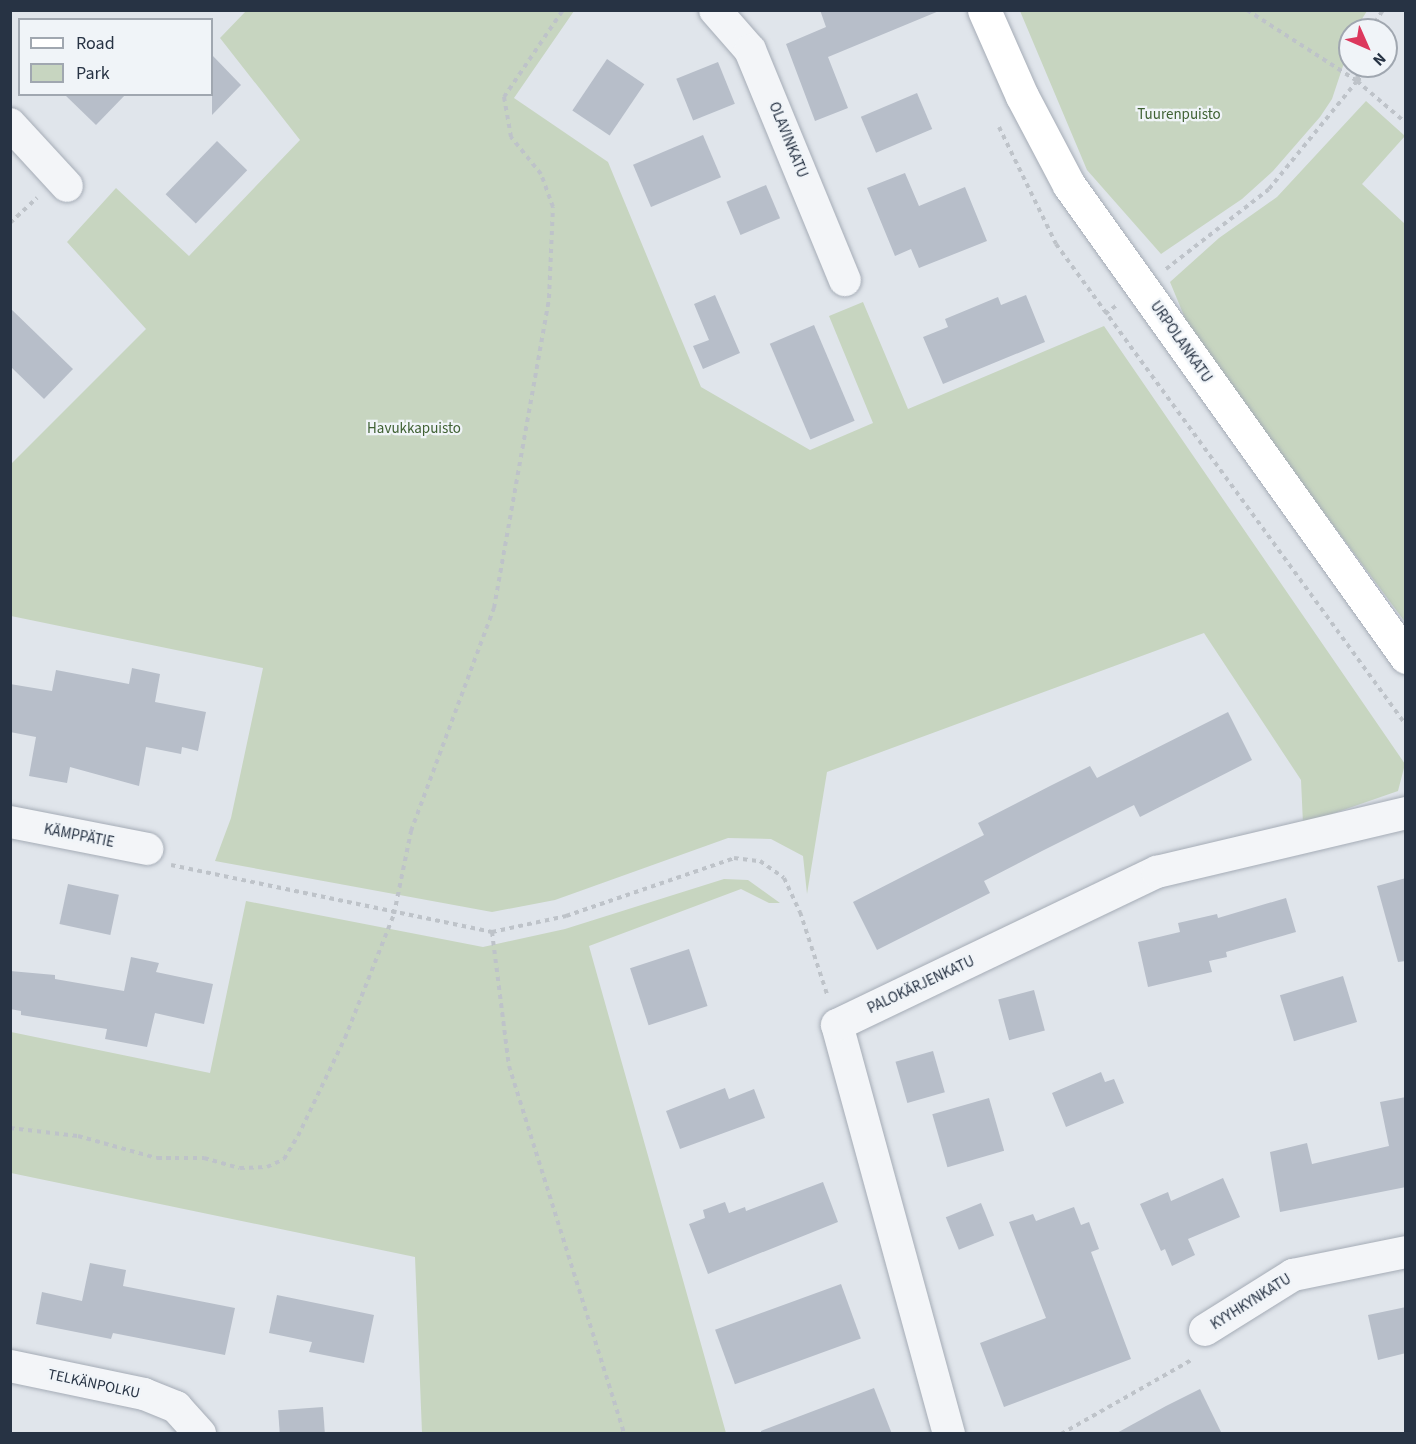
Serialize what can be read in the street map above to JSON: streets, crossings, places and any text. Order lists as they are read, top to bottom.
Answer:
{
  "streets": {
    "main road": ["URPOLANKATU"],
    "street": [
      "OLAVINKATU",
      "KÄMPPÄTIE",
      "PALOKÄRJENKATU",
      "KYYHKYNKATU",
      "TELKÄNPOLKU"
    ]
  },
  "parks": ["Tuurenpuisto", "Havukkapuisto"],
  "legend": ["Road", "Park"],
  "north": "bottom right"
}
